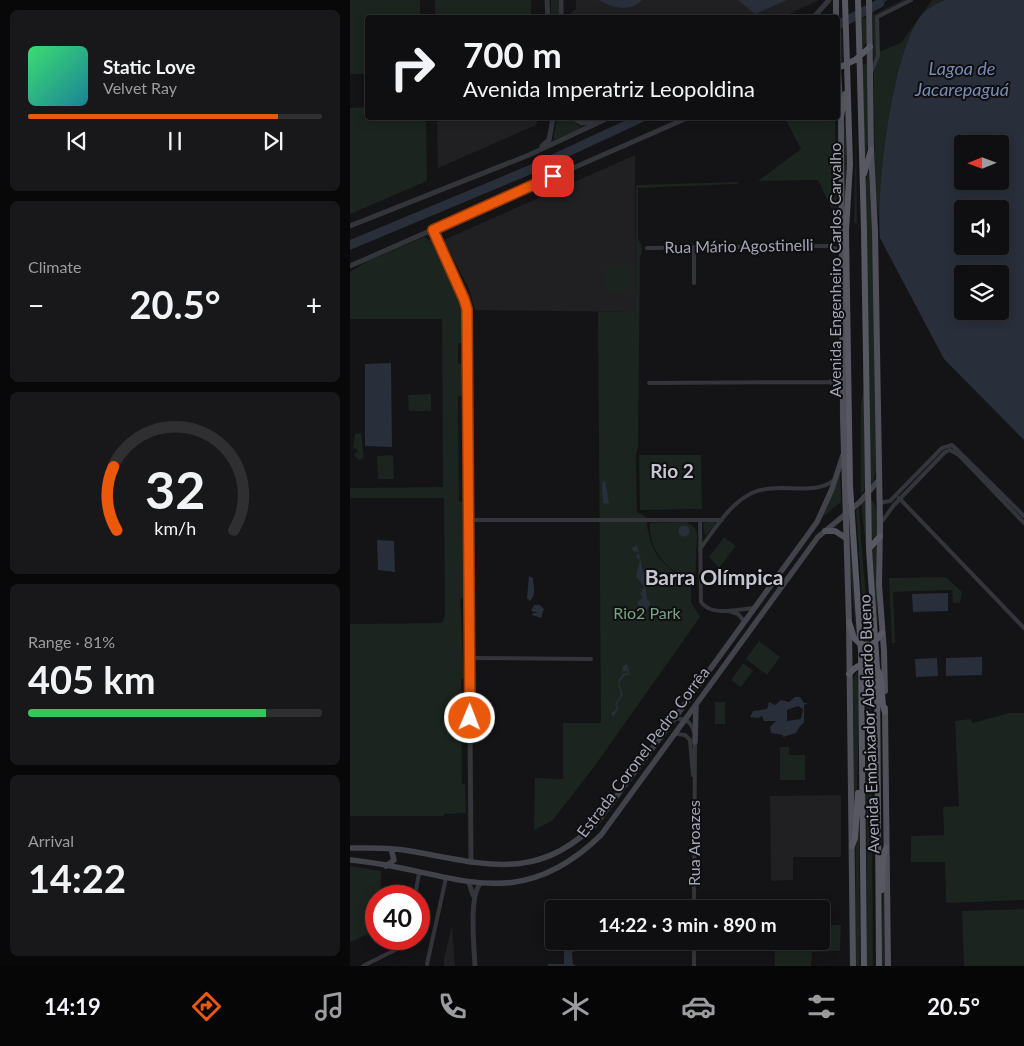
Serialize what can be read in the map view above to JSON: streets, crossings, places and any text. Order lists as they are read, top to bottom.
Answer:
{
  "streets": {
    "highway": ["Avenida Engenheiro Carlos Carvalho", "Avenida Embaixador Abelardo Bueno"],
    "main road": ["Estrada Coronel Pedro Corrêa"],
    "street": ["Rua Mário Agostinelli", "Rua Aroazes"]
  },
  "crossings": [
    ["Rua Mário Agostinelli", "Avenida Engenheiro Carlos Carvalho"],
    ["Avenida Engenheiro Carlos Carvalho", "Avenida Embaixador Abelardo Bueno"],
    ["Avenida Engenheiro Carlos Carvalho", "Estrada Coronel Pedro Corrêa"],
    ["Avenida Embaixador Abelardo Bueno", "Estrada Coronel Pedro Corrêa"],
    ["Estrada Coronel Pedro Corrêa", "Rua Aroazes"]
  ],
  "districts": ["Rio 2", "Barra Olímpica"],
  "water": ["Lagoa de Jacarepaguá"],
  "parks": ["Rio2 Park"],
  "north": "left",
  "page": {
    "turn": ["700 m", "Avenida Imperatriz Leopoldina"],
    "song": ["Static Love", "Velvet Ray"],
    "tile": [
      "Climate",
      ["Range · 81%", "405 km"],
      ["Arrival", "14:22"]
    ],
    "heat": ["−", "20.5°", "+"],
    "limit": "40",
    "trip": "14:22 · 3 min · 890 m",
    "tabs": ["14:19", "20.5°"],
    "gauge": ["32", "km/h"]
  }
}
